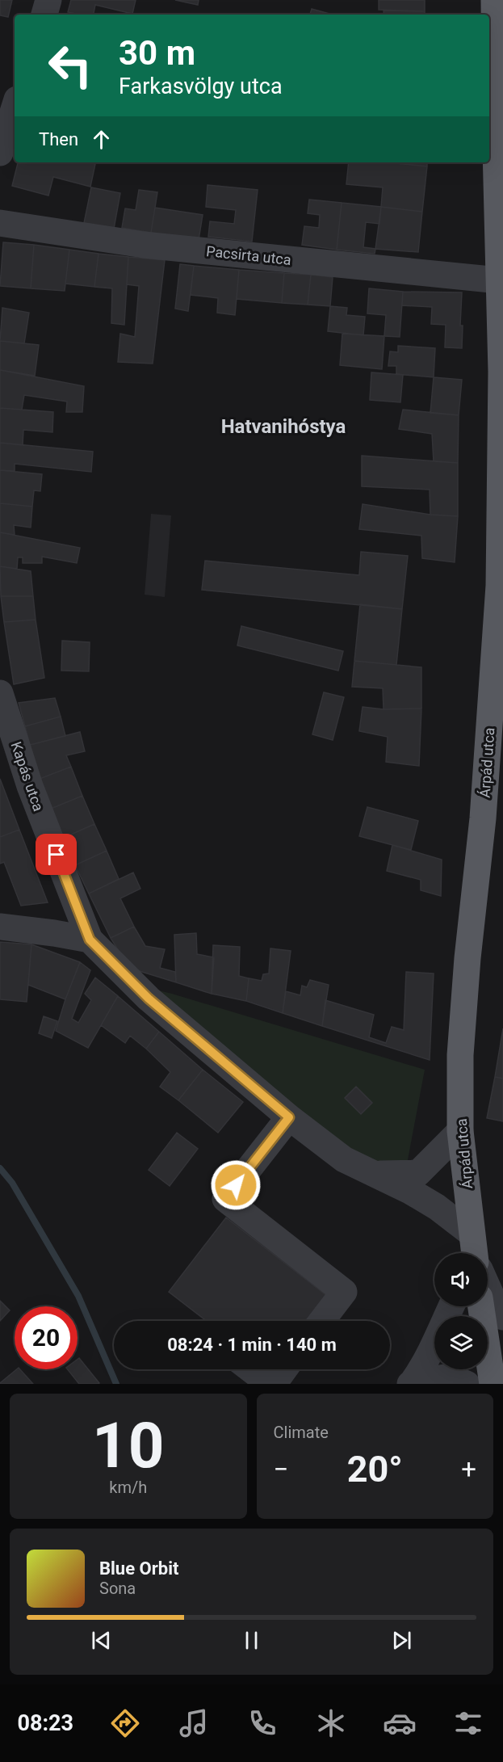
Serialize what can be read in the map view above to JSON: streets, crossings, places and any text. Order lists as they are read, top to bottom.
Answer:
{
  "streets": {
    "main road": ["Árpád utca"],
    "street": ["Pacsirta utca", "Kapás utca"]
  },
  "crossings": [
    ["Pacsirta utca", "Árpád utca"]
  ],
  "districts": ["Hatvanihóstya"],
  "page": {
    "turn": ["30 m", "Farkasvölgy utca"],
    "then": "Then",
    "limit": "20",
    "trip": "08:24 · 1 min · 140 m",
    "tile": [
      ["10", "km/h"],
      "Climate"
    ],
    "heat": ["−", "20°", "+"],
    "song": ["Blue Orbit", "Sona"],
    "tabs": "08:23"
  }
}
